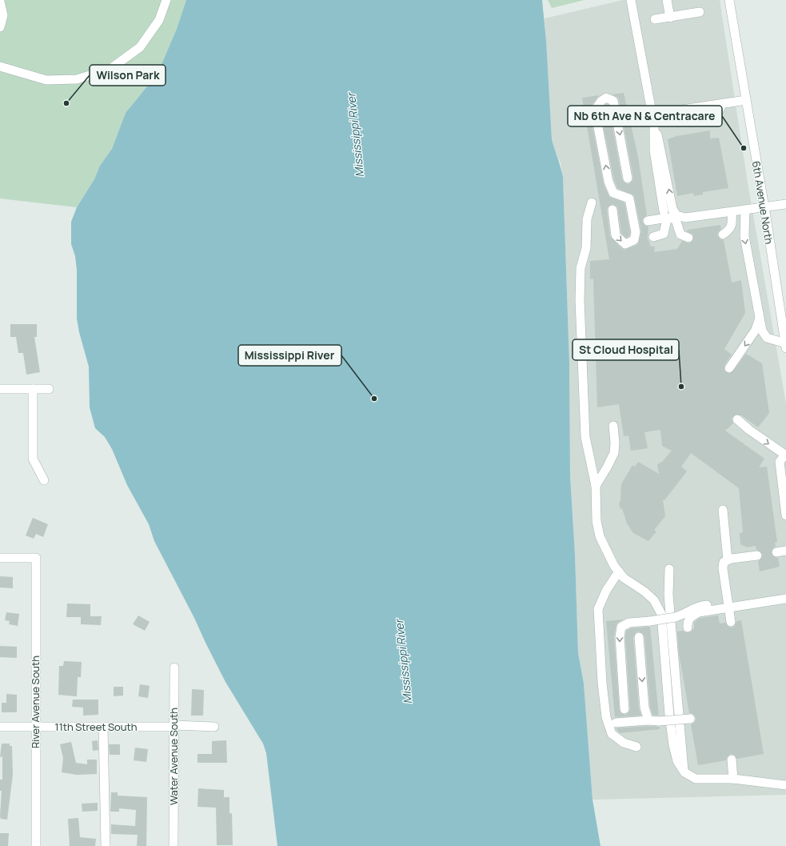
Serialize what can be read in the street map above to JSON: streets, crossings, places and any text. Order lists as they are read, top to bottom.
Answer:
{
  "streets": {
    "street": [
      "6th Avenue North",
      "River Avenue South",
      "11th Street South",
      "Water Avenue South"
    ]
  },
  "crossings": [
    ["River Avenue South", "11th Street South"],
    ["11th Street South", "Water Avenue South"]
  ],
  "water": ["Mississippi River"],
  "places": [
    "Wilson Park",
    "Nb 6th Ave N & Centracare",
    "St Cloud Hospital",
    "Mississippi River"
  ]
}
